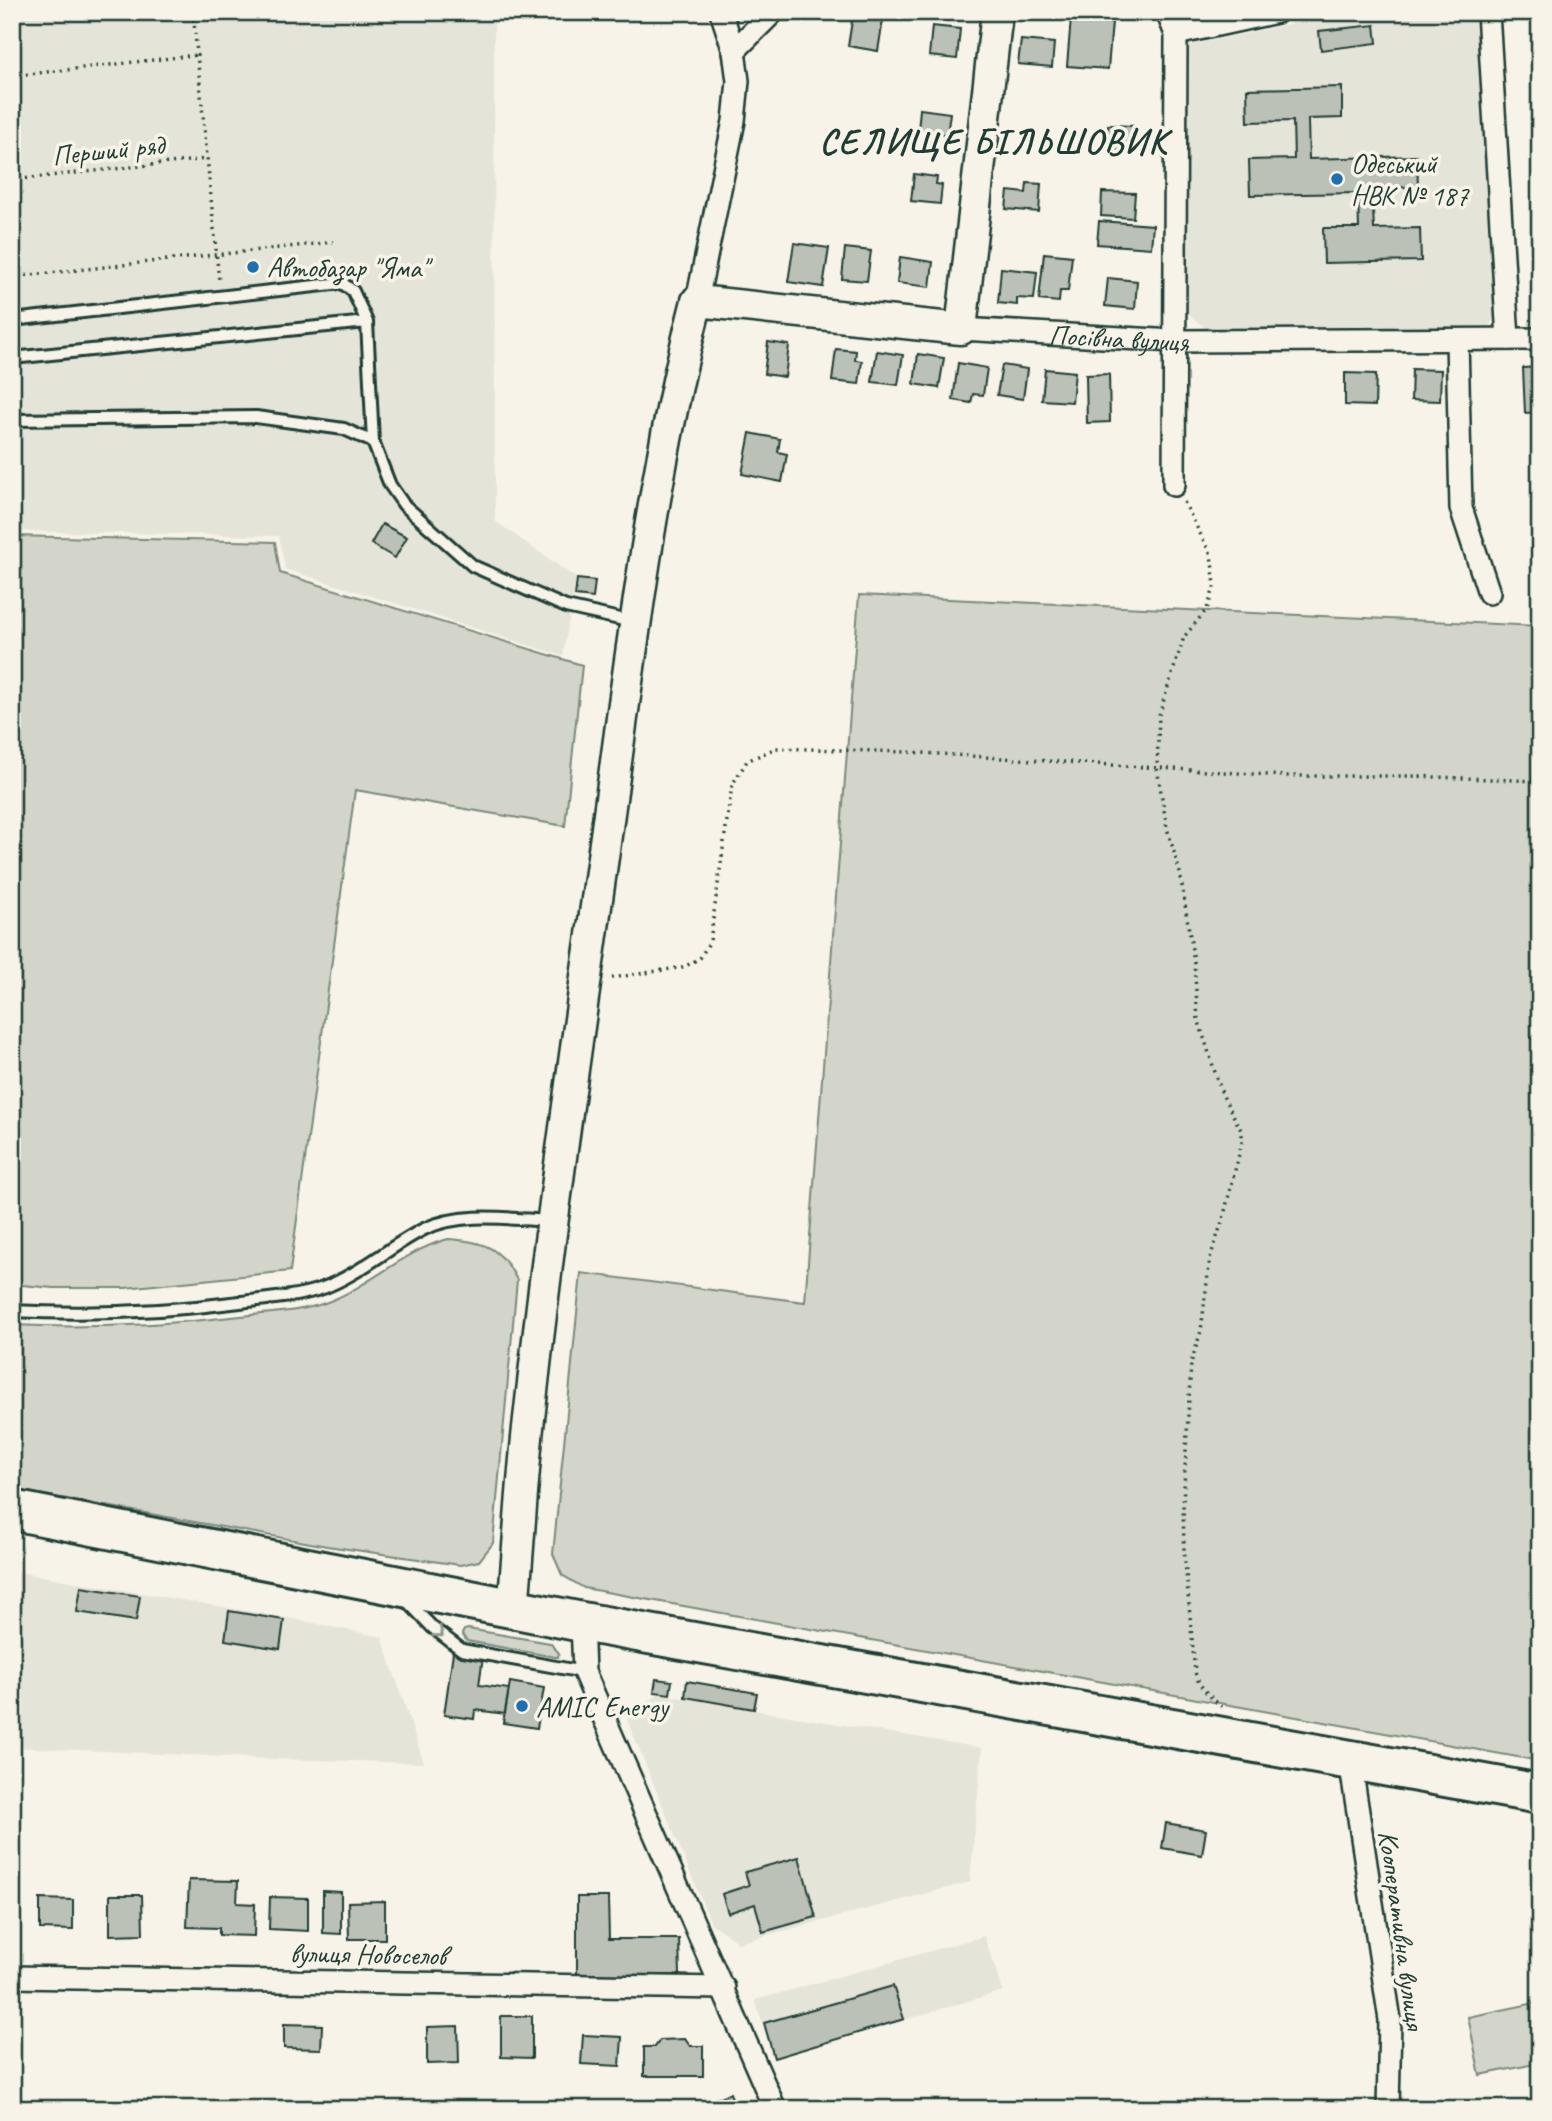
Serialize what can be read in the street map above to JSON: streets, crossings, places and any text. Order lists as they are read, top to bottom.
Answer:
{
  "streets": {
    "street": ["Посівна вулиця", "Кооперативна вулиця", "вулиця Новоселов"],
    "path": ["Перший ряд"]
  },
  "districts": ["СЕЛИЩЕ БІЛЬШОВИК"],
  "places": ["Одеський НВК № 187", "Автобазар \"Яма\"", "AMIC Energy"]
}
